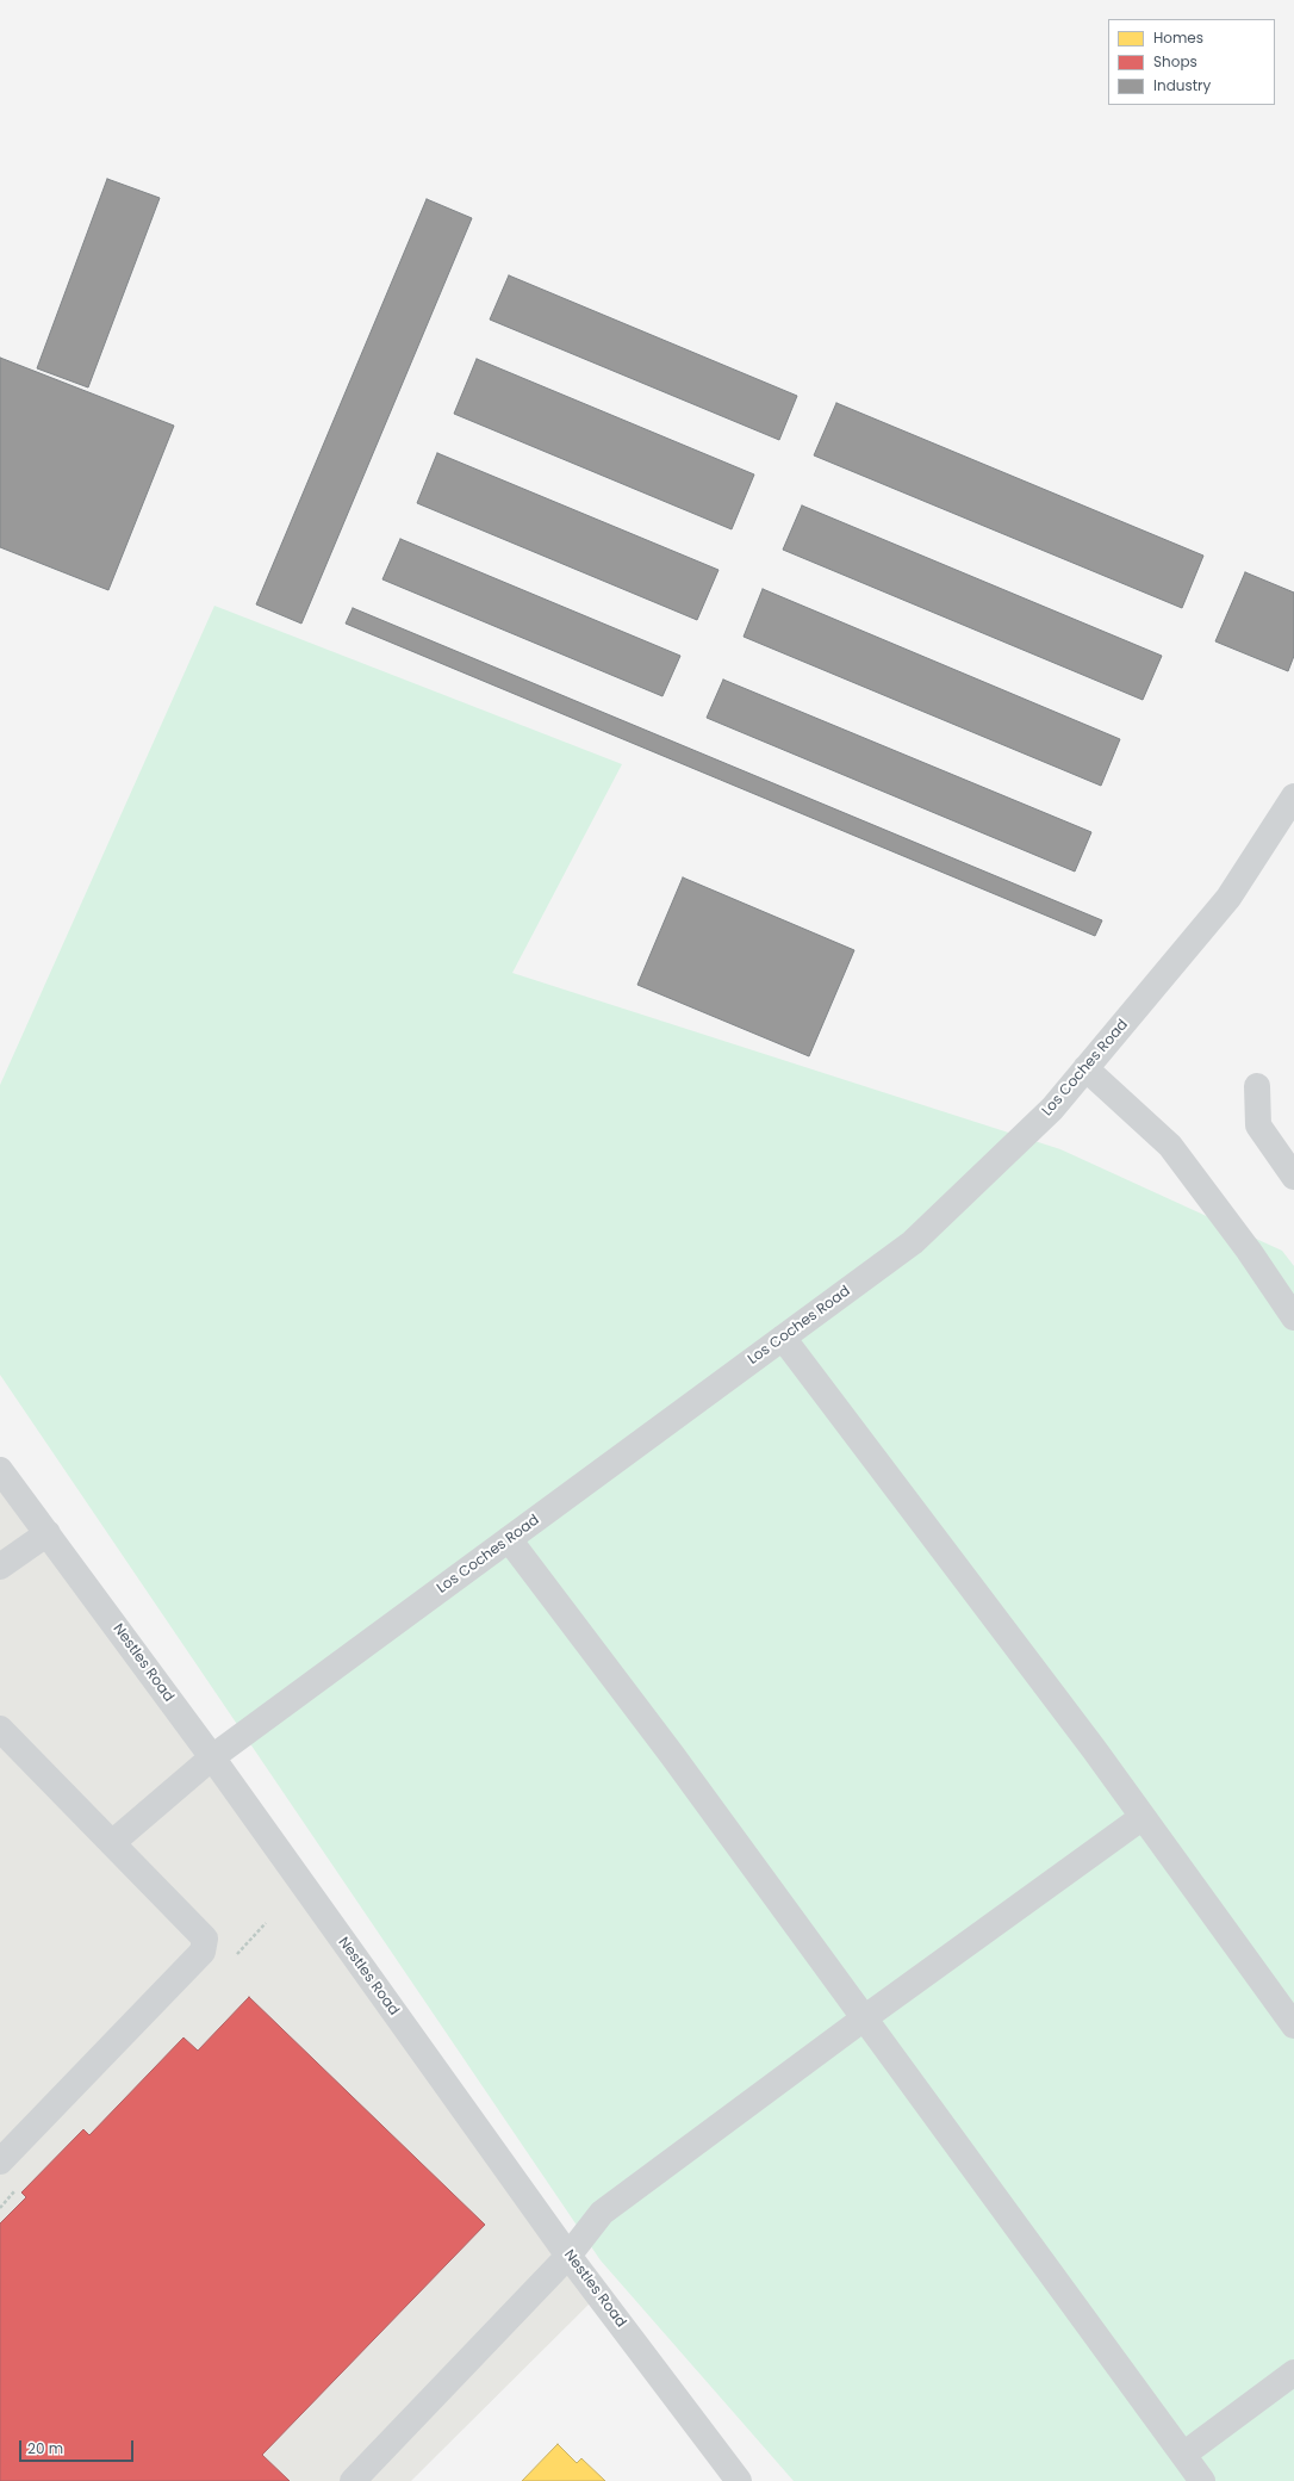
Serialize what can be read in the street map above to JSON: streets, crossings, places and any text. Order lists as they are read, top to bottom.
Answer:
{
  "streets": {
    "street": ["Los Coches Road", "Nestles Road"]
  },
  "crossings": [
    ["Los Coches Road", "Nestles Road"]
  ],
  "legend": ["Homes", "Shops", "Industry"],
  "scale_bar": "20 m"
}
